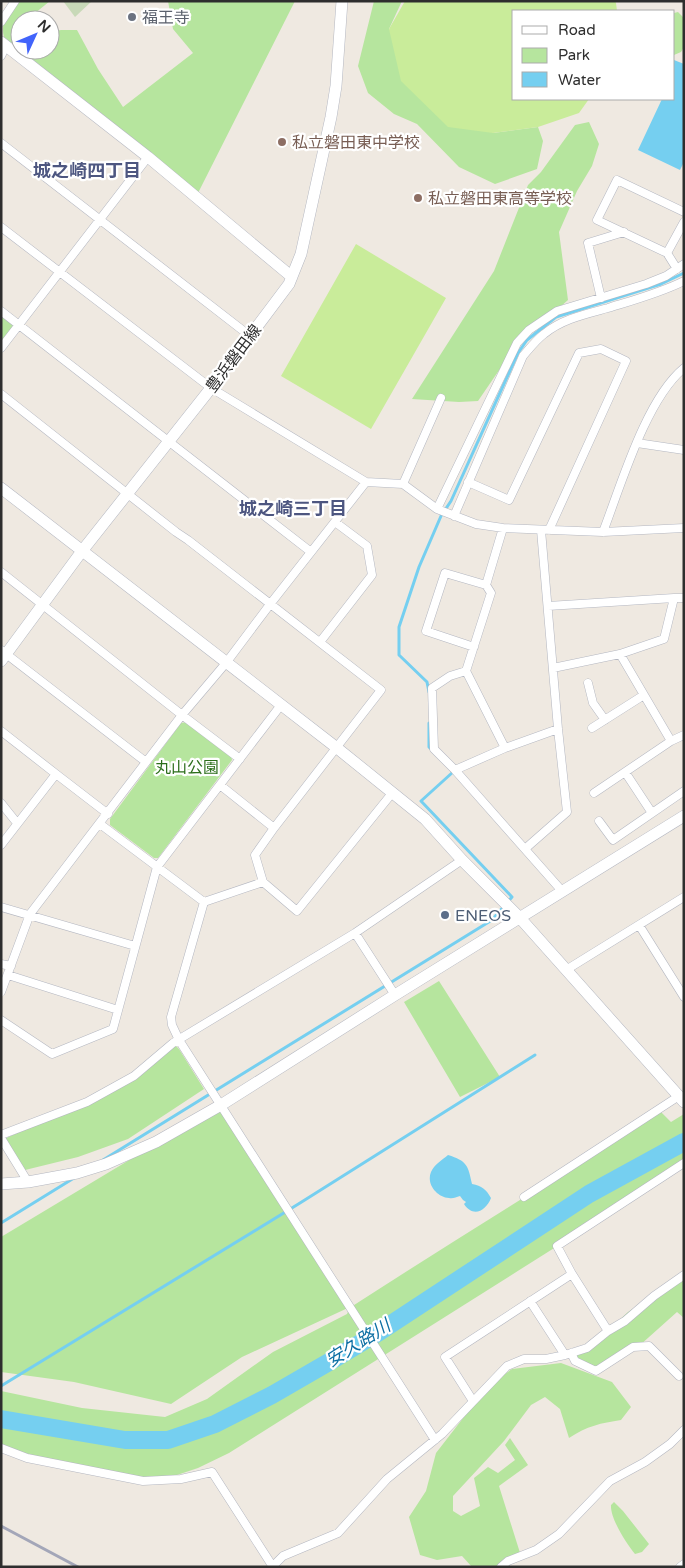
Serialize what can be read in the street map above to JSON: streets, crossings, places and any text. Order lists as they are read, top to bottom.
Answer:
{
  "streets": {
    "street": ["豊浜磐田線"]
  },
  "districts": ["城之崎四丁目", "城之崎三丁目"],
  "water": ["安久路川"],
  "parks": ["丸山公園"],
  "places": [
    "福王寺",
    "私立磐田東中学校",
    "私立磐田東高等学校",
    "ENEOS"
  ],
  "legend": ["Road", "Park", "Water"],
  "north": "top right"
}
